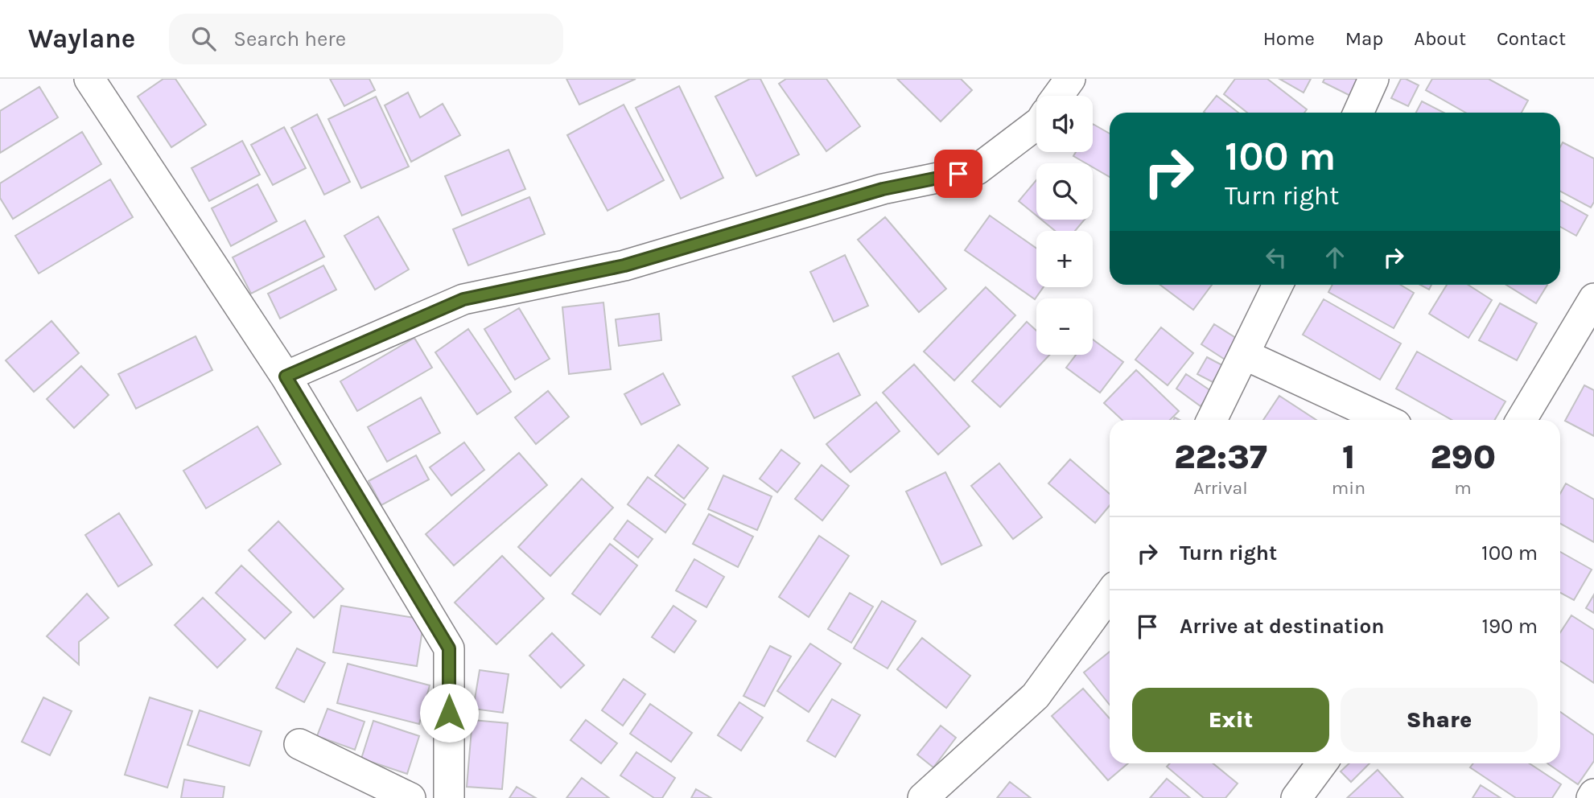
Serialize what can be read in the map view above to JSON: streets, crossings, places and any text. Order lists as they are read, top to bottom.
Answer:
{
  "page": {
    "header": "Waylane",
    "search": "Search here",
    "nav": [
      "Home",
      "Map",
      "About",
      "Contact"
    ],
    "map_buttons": ["+", "−"],
    "turn": ["100 m", "Turn right"],
    "eta": [
      "22:37",
      "Arrival",
      "1",
      "min",
      "290",
      "m"
    ],
    "list": [
      {
        "name": "Turn right",
        "value": "100 m"
      },
      {
        "name": "Arrive at destination",
        "value": "190 m"
      }
    ],
    "buttons": ["Exit", "Share"]
  }
}
